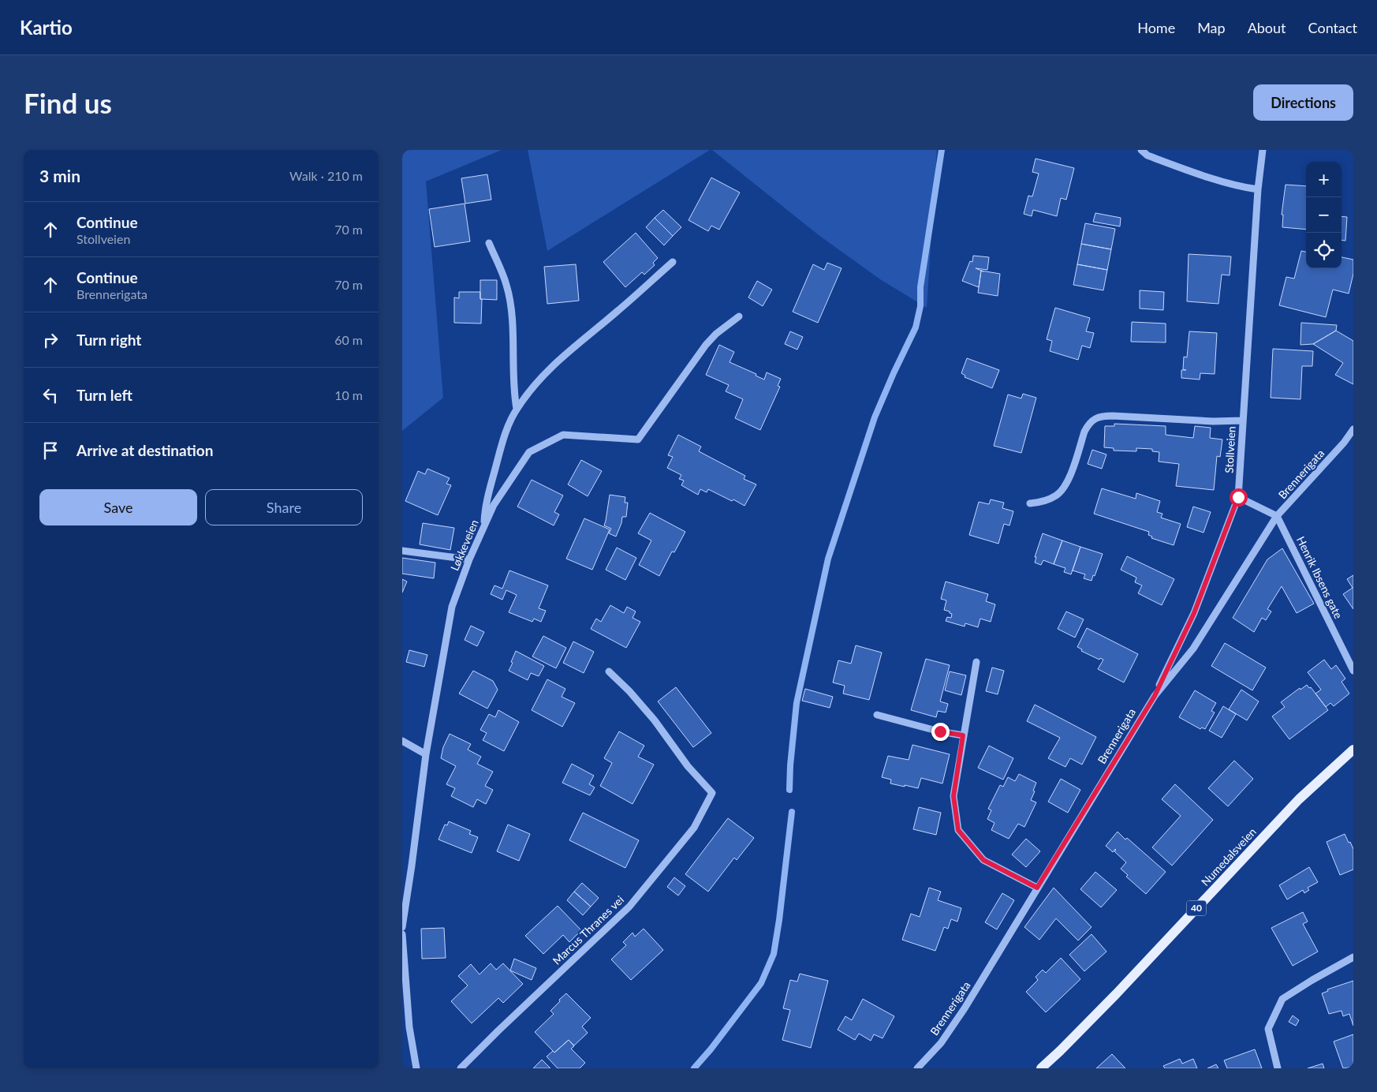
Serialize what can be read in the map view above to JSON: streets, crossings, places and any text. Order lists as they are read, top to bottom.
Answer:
{
  "streets": {
    "main road": ["Numedalsveien", "40"],
    "street": [
      "Stollveien",
      "Brennerigata",
      "Løkkeveien",
      "Henrik Ibsens gate",
      "Marcus Thranes vei"
    ]
  },
  "crossings": [
    ["Stollveien", "Brennerigata"],
    ["Brennerigata", "Henrik Ibsens gate"]
  ],
  "page": {
    "header": "Kartio",
    "nav": [
      "Home",
      "Map",
      "About",
      "Contact"
    ],
    "buttons": [
      "Directions",
      ["Save", "Share"]
    ],
    "title": "Find us",
    "heading": ["3 min", "Walk · 210 m"],
    "map_buttons": ["+", "−"],
    "list": [
      ["Continue", "Stollveien", "70 m"],
      ["Continue", "Brennerigata", "70 m"],
      ["Turn right", "60 m"],
      ["Turn left", "10 m"],
      "Arrive at destination"
    ]
  }
}
